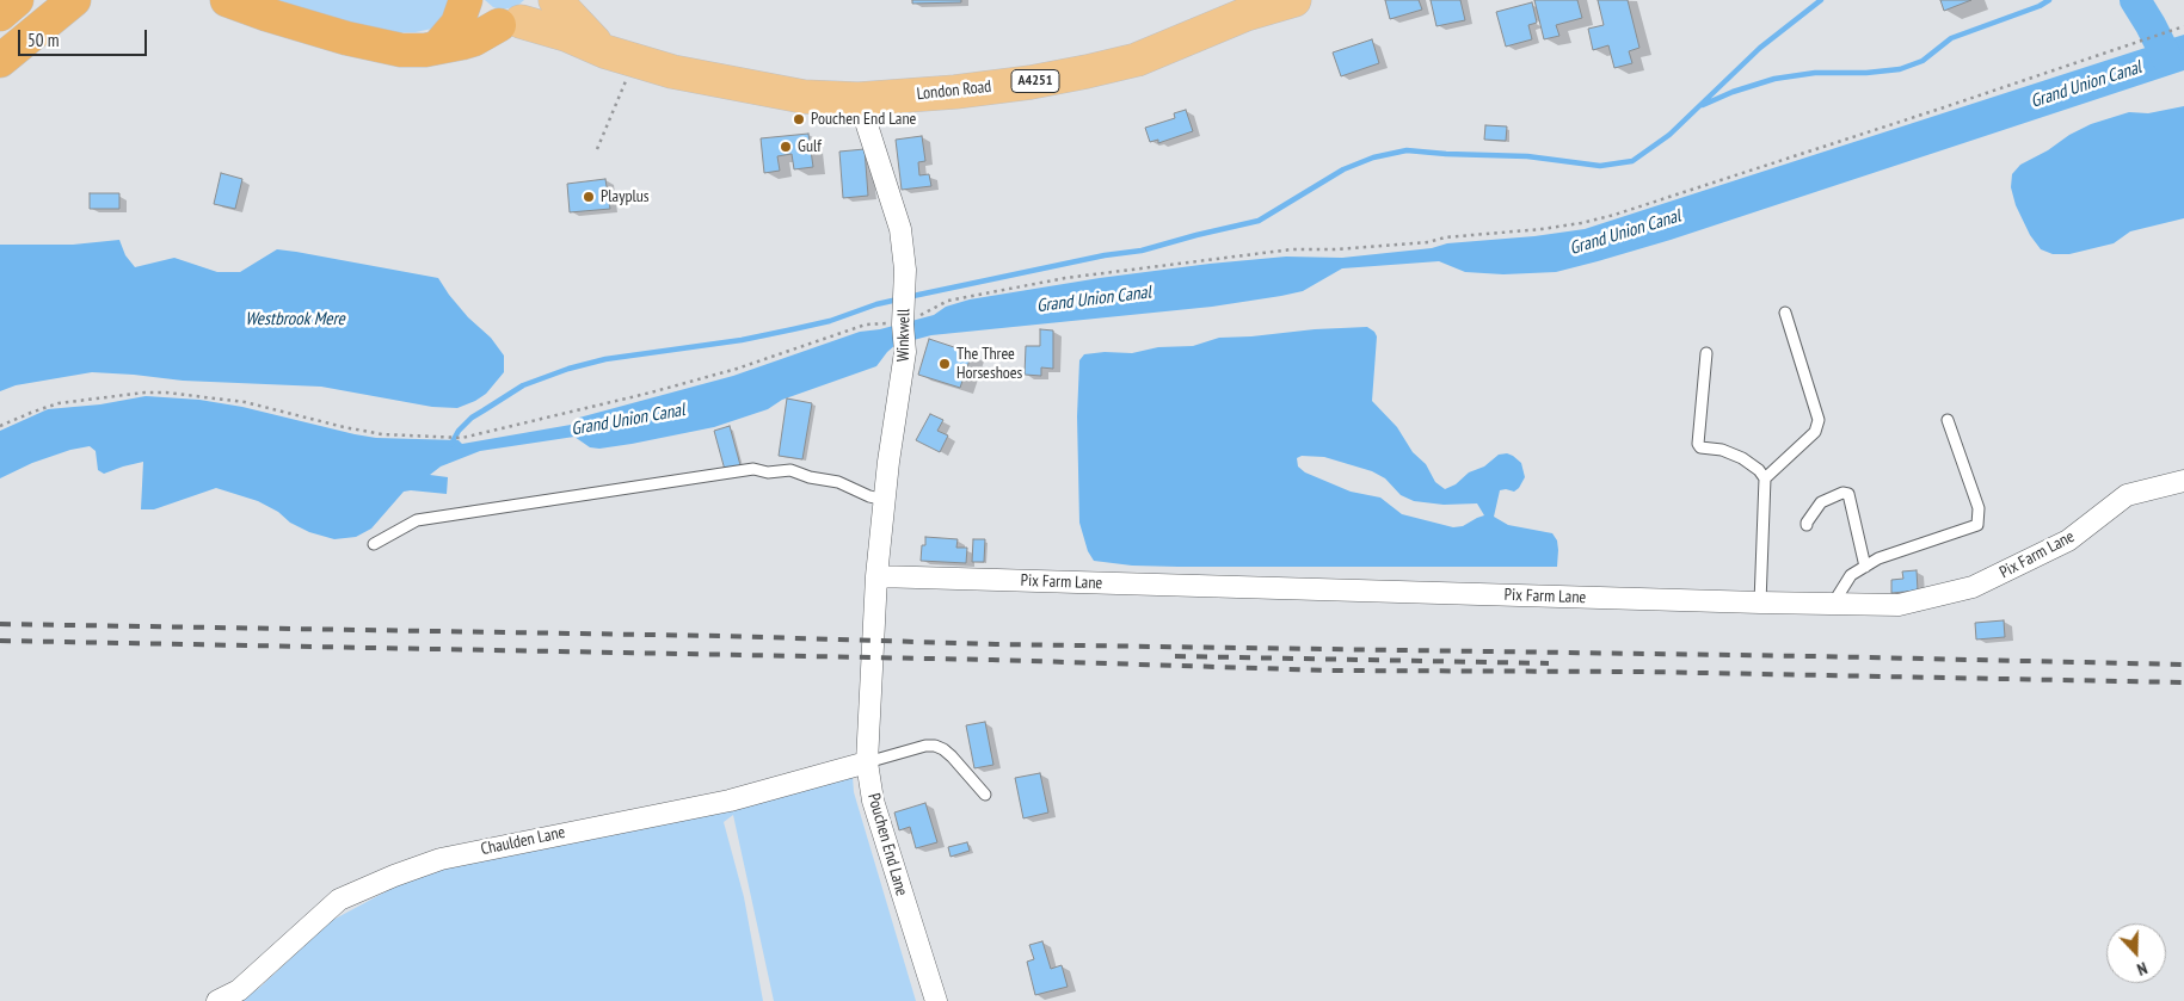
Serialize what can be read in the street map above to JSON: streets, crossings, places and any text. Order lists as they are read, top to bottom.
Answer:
{
  "streets": {
    "main road": ["A4251", "London Road"],
    "street": [
      "Winkwell",
      "Pix Farm Lane",
      "Chaulden Lane",
      "Pouchen End Lane"
    ]
  },
  "crossings": [
    ["London Road", "Winkwell"],
    ["Winkwell", "Pix Farm Lane"],
    ["Winkwell", "Pouchen End Lane"],
    ["Pix Farm Lane", "Pouchen End Lane"],
    ["Chaulden Lane", "Pouchen End Lane"]
  ],
  "water": ["Grand Union Canal", "Westbrook Mere"],
  "places": [
    "Pouchen End Lane",
    "Gulf",
    "Playplus",
    "The Three Horseshoes"
  ],
  "scale_bar": "50 m",
  "north": "bottom"
}
